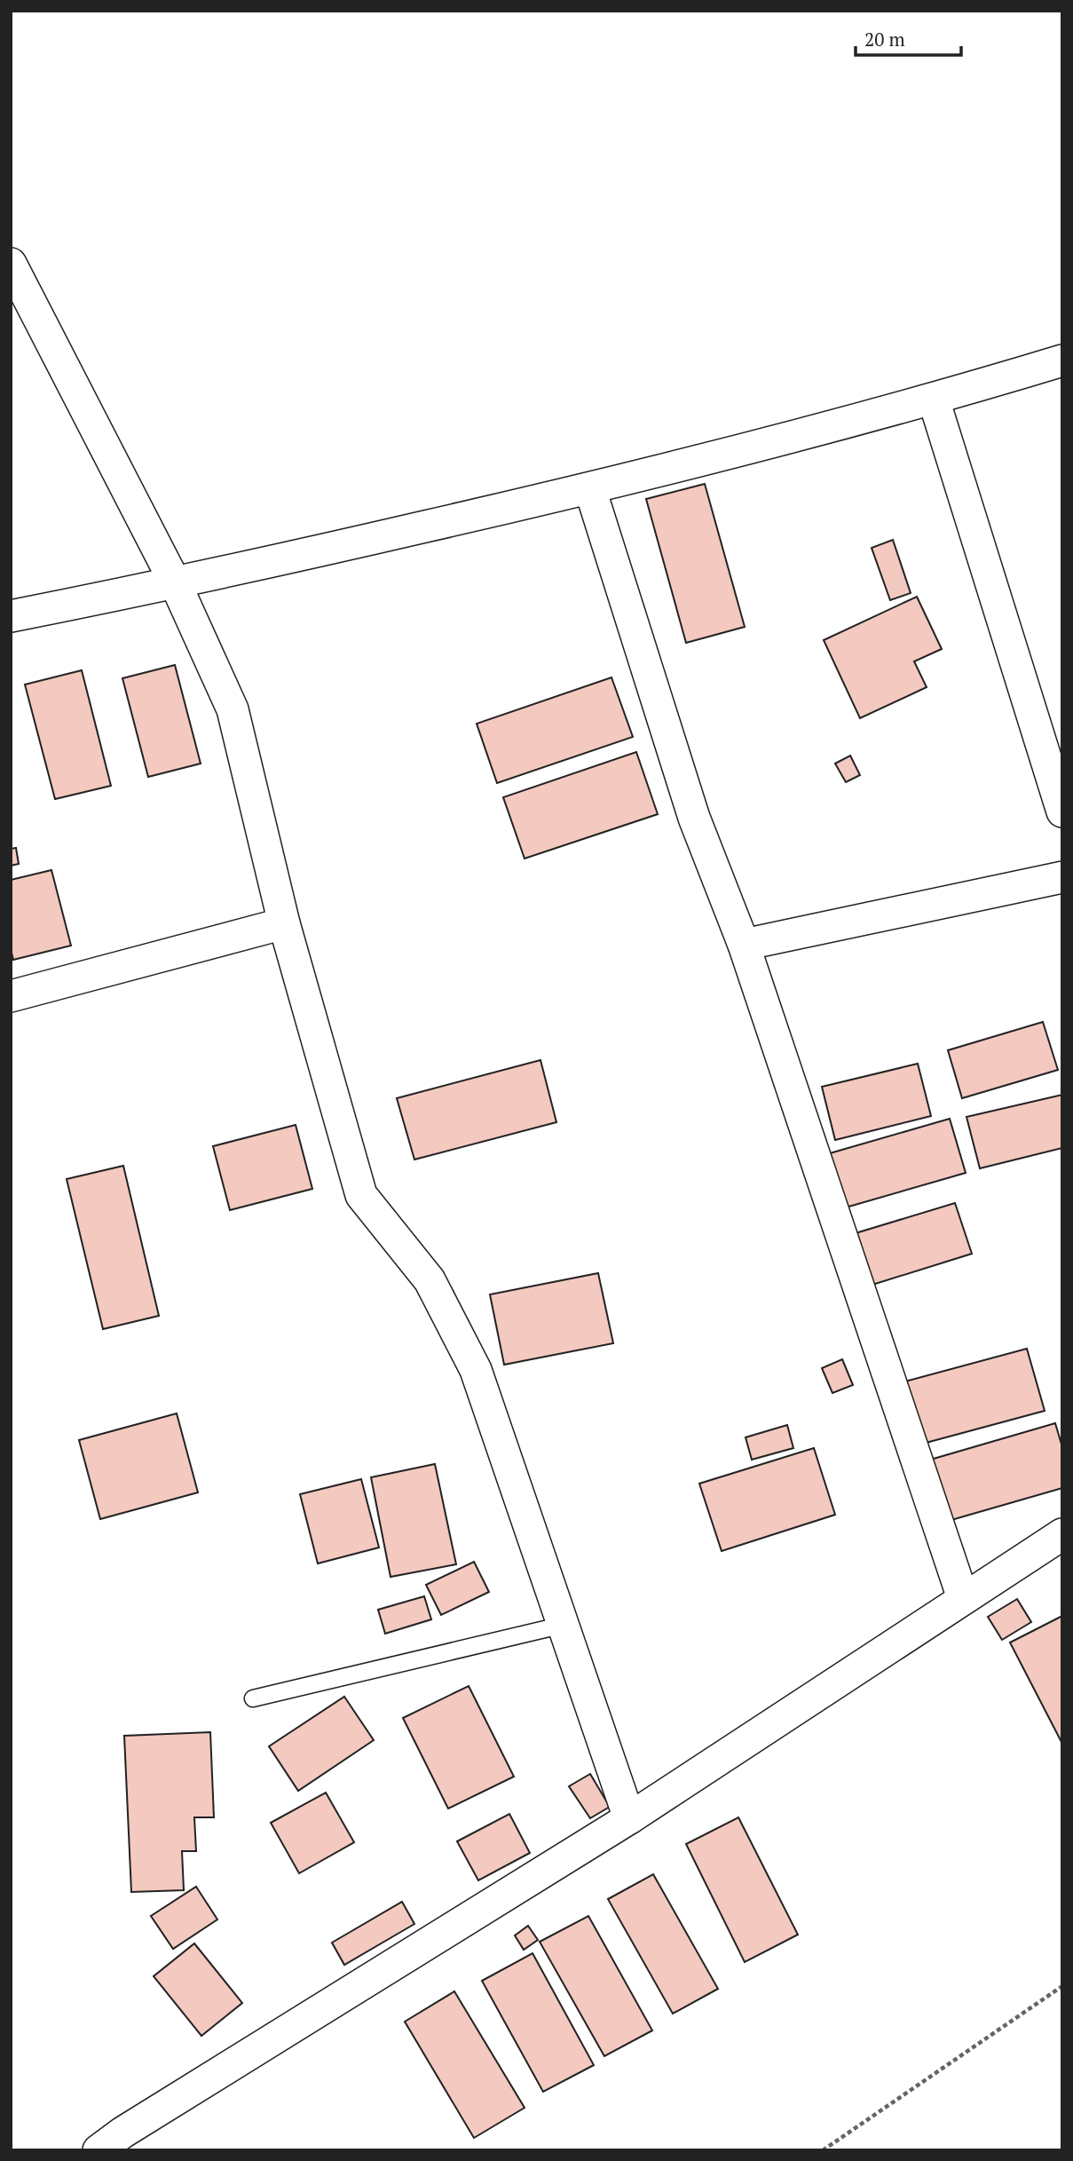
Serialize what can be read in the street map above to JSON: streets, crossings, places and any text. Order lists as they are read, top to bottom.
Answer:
{
  "scale_bar": "20 m"
}
